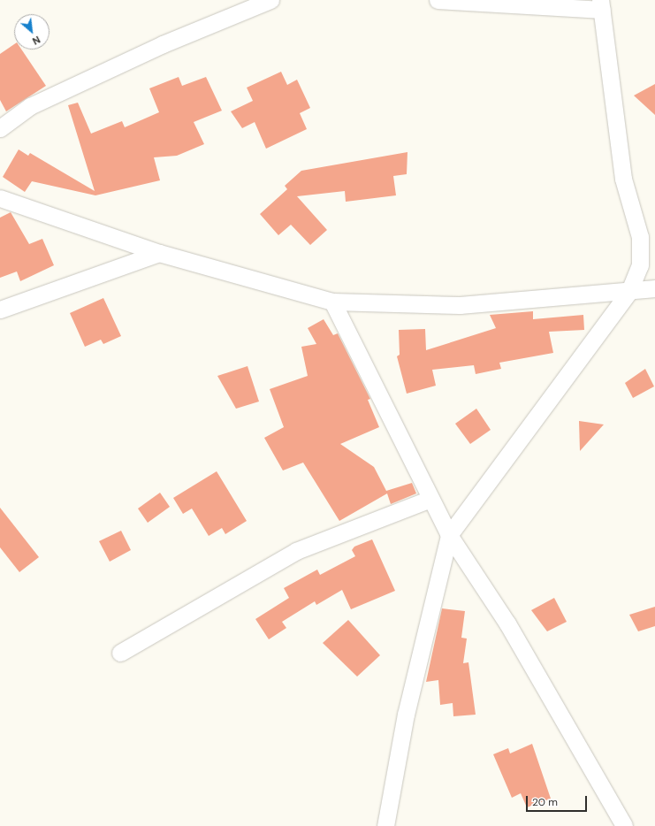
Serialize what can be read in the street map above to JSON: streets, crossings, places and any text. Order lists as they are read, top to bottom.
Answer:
{
  "scale_bar": "20 m",
  "north": "bottom right"
}
